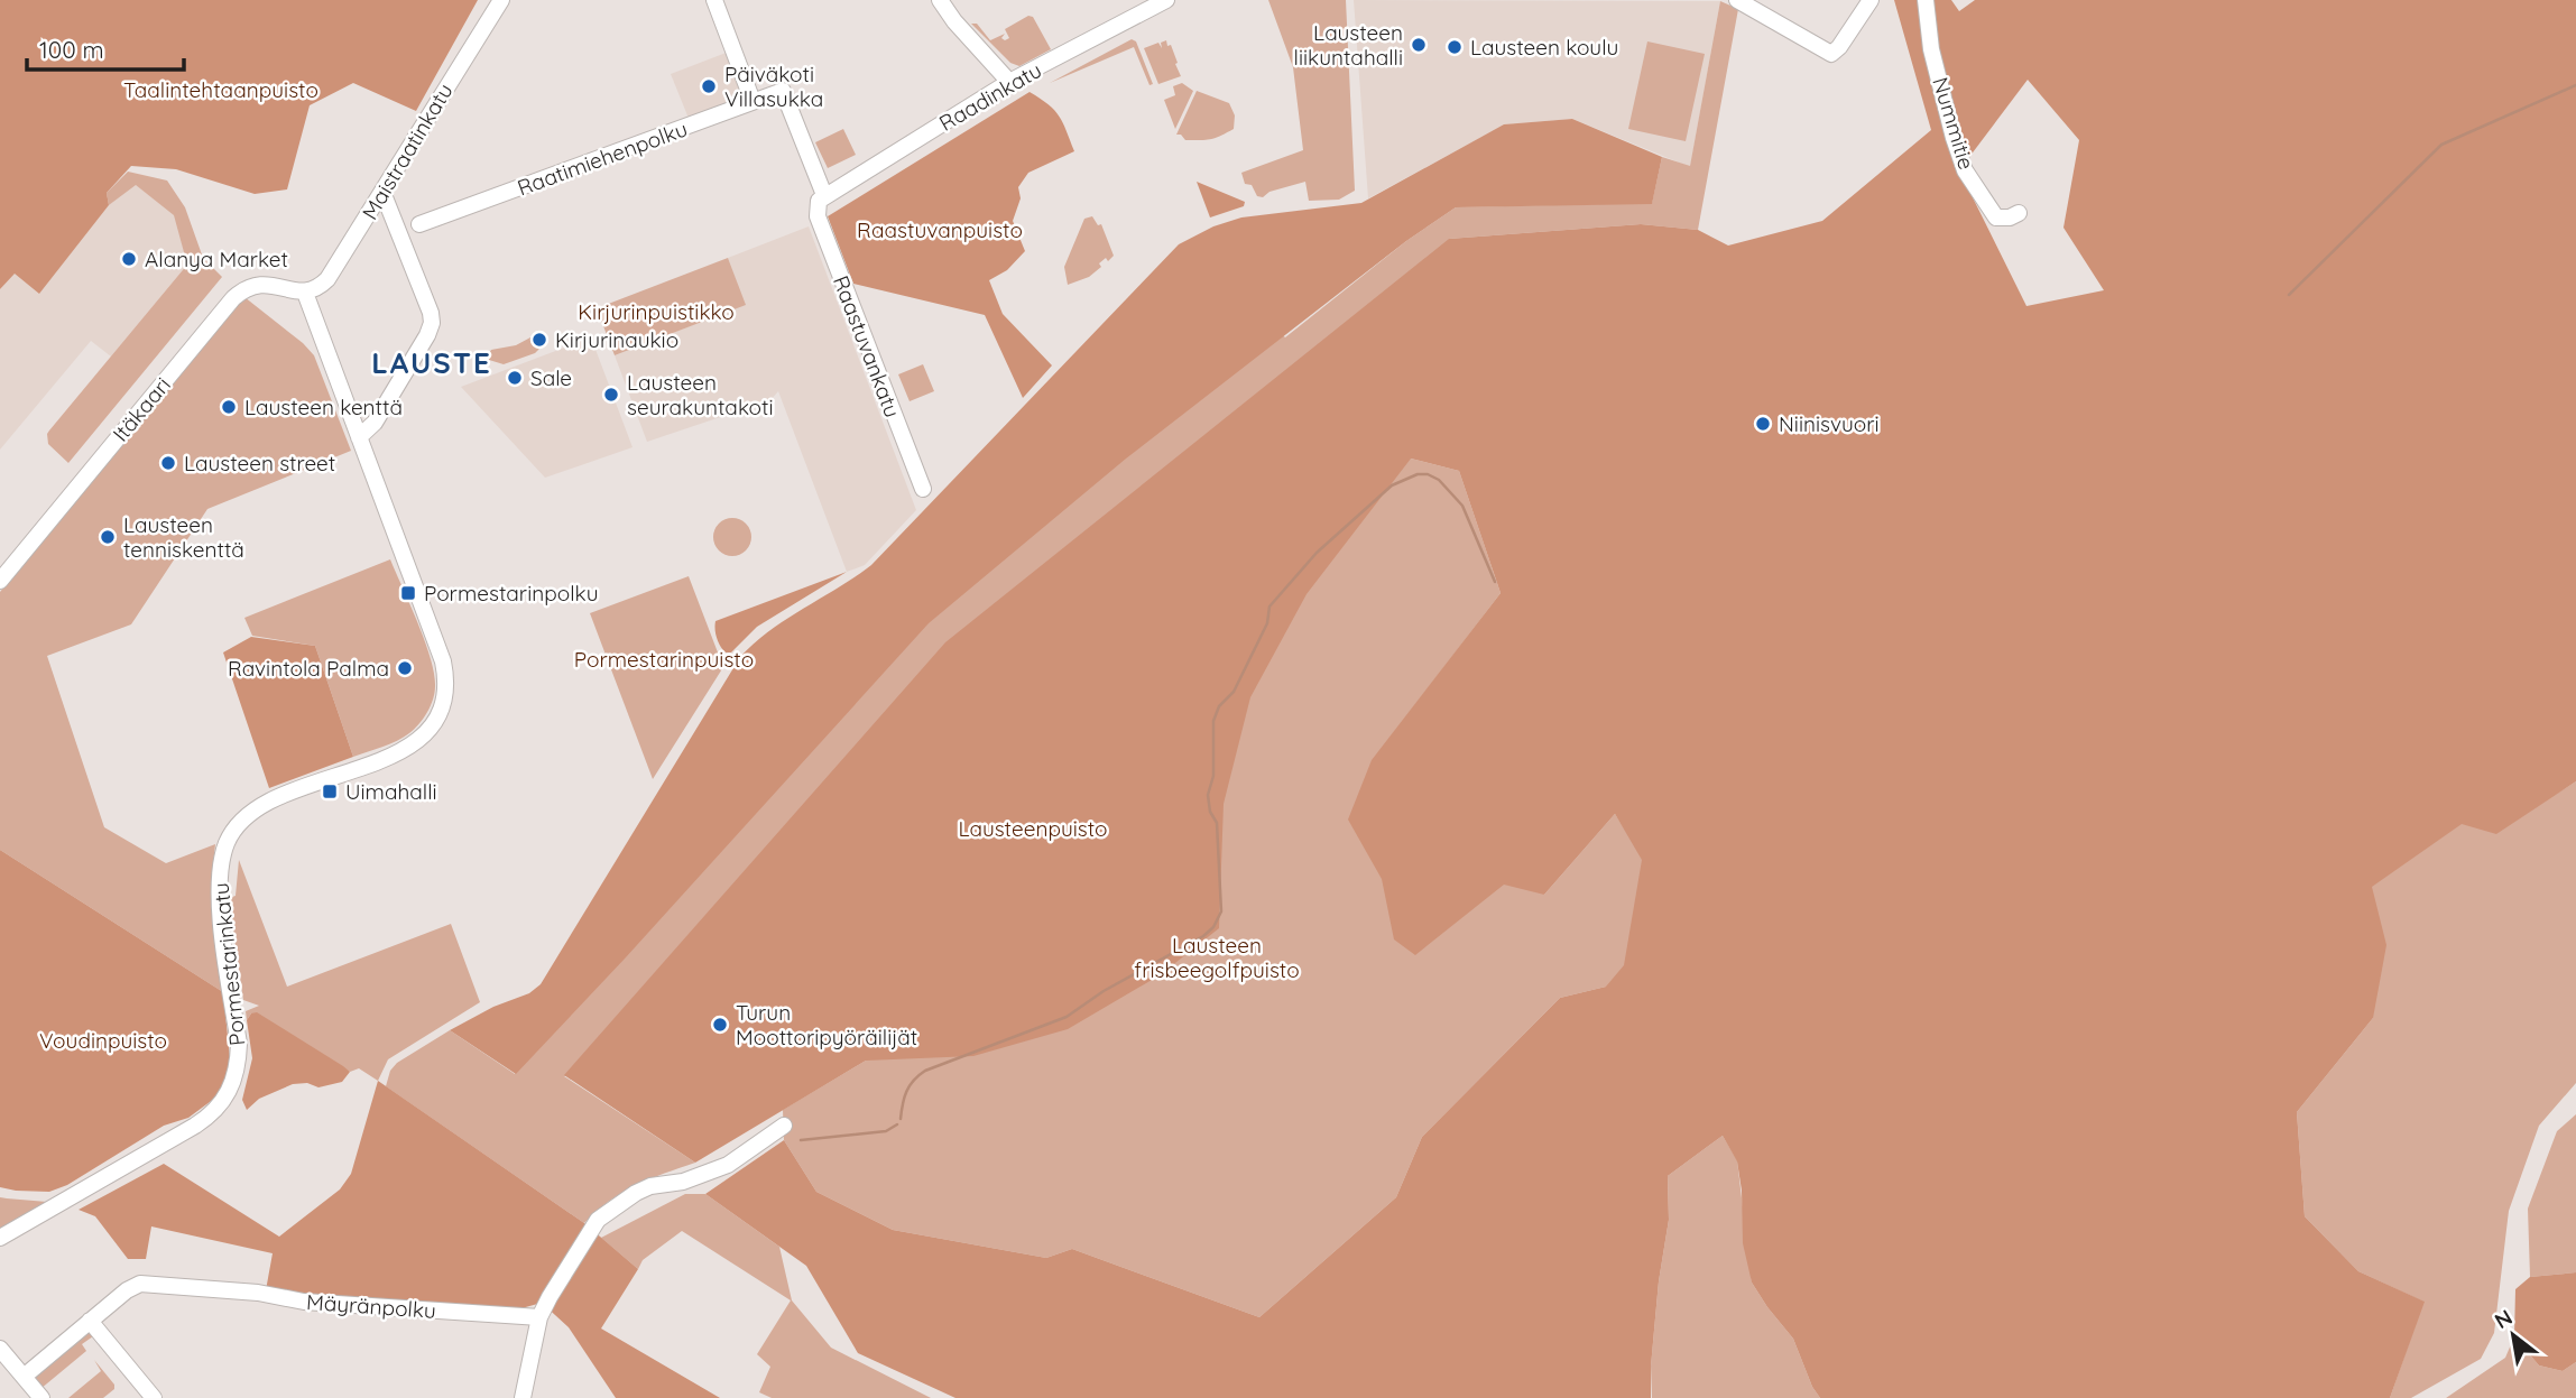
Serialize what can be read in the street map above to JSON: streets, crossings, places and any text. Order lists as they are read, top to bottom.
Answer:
{
  "streets": {
    "street": [
      "Raadinkatu",
      "Nummitie",
      "Maistraatinkatu",
      "Raatimiehenpolku",
      "Raastuvankatu",
      "Itäkaari",
      "Pormestarinkatu",
      "Mäyränpolku"
    ]
  },
  "crossings": [
    ["Raadinkatu", "Raastuvankatu"],
    ["Maistraatinkatu", "Itäkaari"],
    ["Maistraatinkatu", "Pormestarinkatu"],
    ["Raatimiehenpolku", "Raastuvankatu"],
    ["Itäkaari", "Pormestarinkatu"]
  ],
  "districts": ["LAUSTE"],
  "parks": [
    "Taalintehtaanpuisto",
    "Raastuvanpuisto",
    "Kirjurinpuistikko",
    "Pormestarinpuisto",
    "Lausteenpuisto",
    "Lausteen frisbeegolfpuisto",
    "Voudinpuisto"
  ],
  "places": {
    "other": [
      "Lausteen liikuntahalli",
      "Lausteen koulu",
      "Päiväkoti Villasukka",
      "Alanya Market",
      "Kirjurinaukio",
      "Sale",
      "Lausteen seurakuntakoti",
      "Lausteen kenttä",
      "Niinisvuori",
      "Lausteen street",
      "Lausteen tenniskenttä",
      "Ravintola Palma",
      "Turun Moottoripyöräilijät"
    ],
    "transit": ["Pormestarinpolku", "Uimahalli"]
  },
  "scale_bar": "100 m",
  "north": "top left"
}
